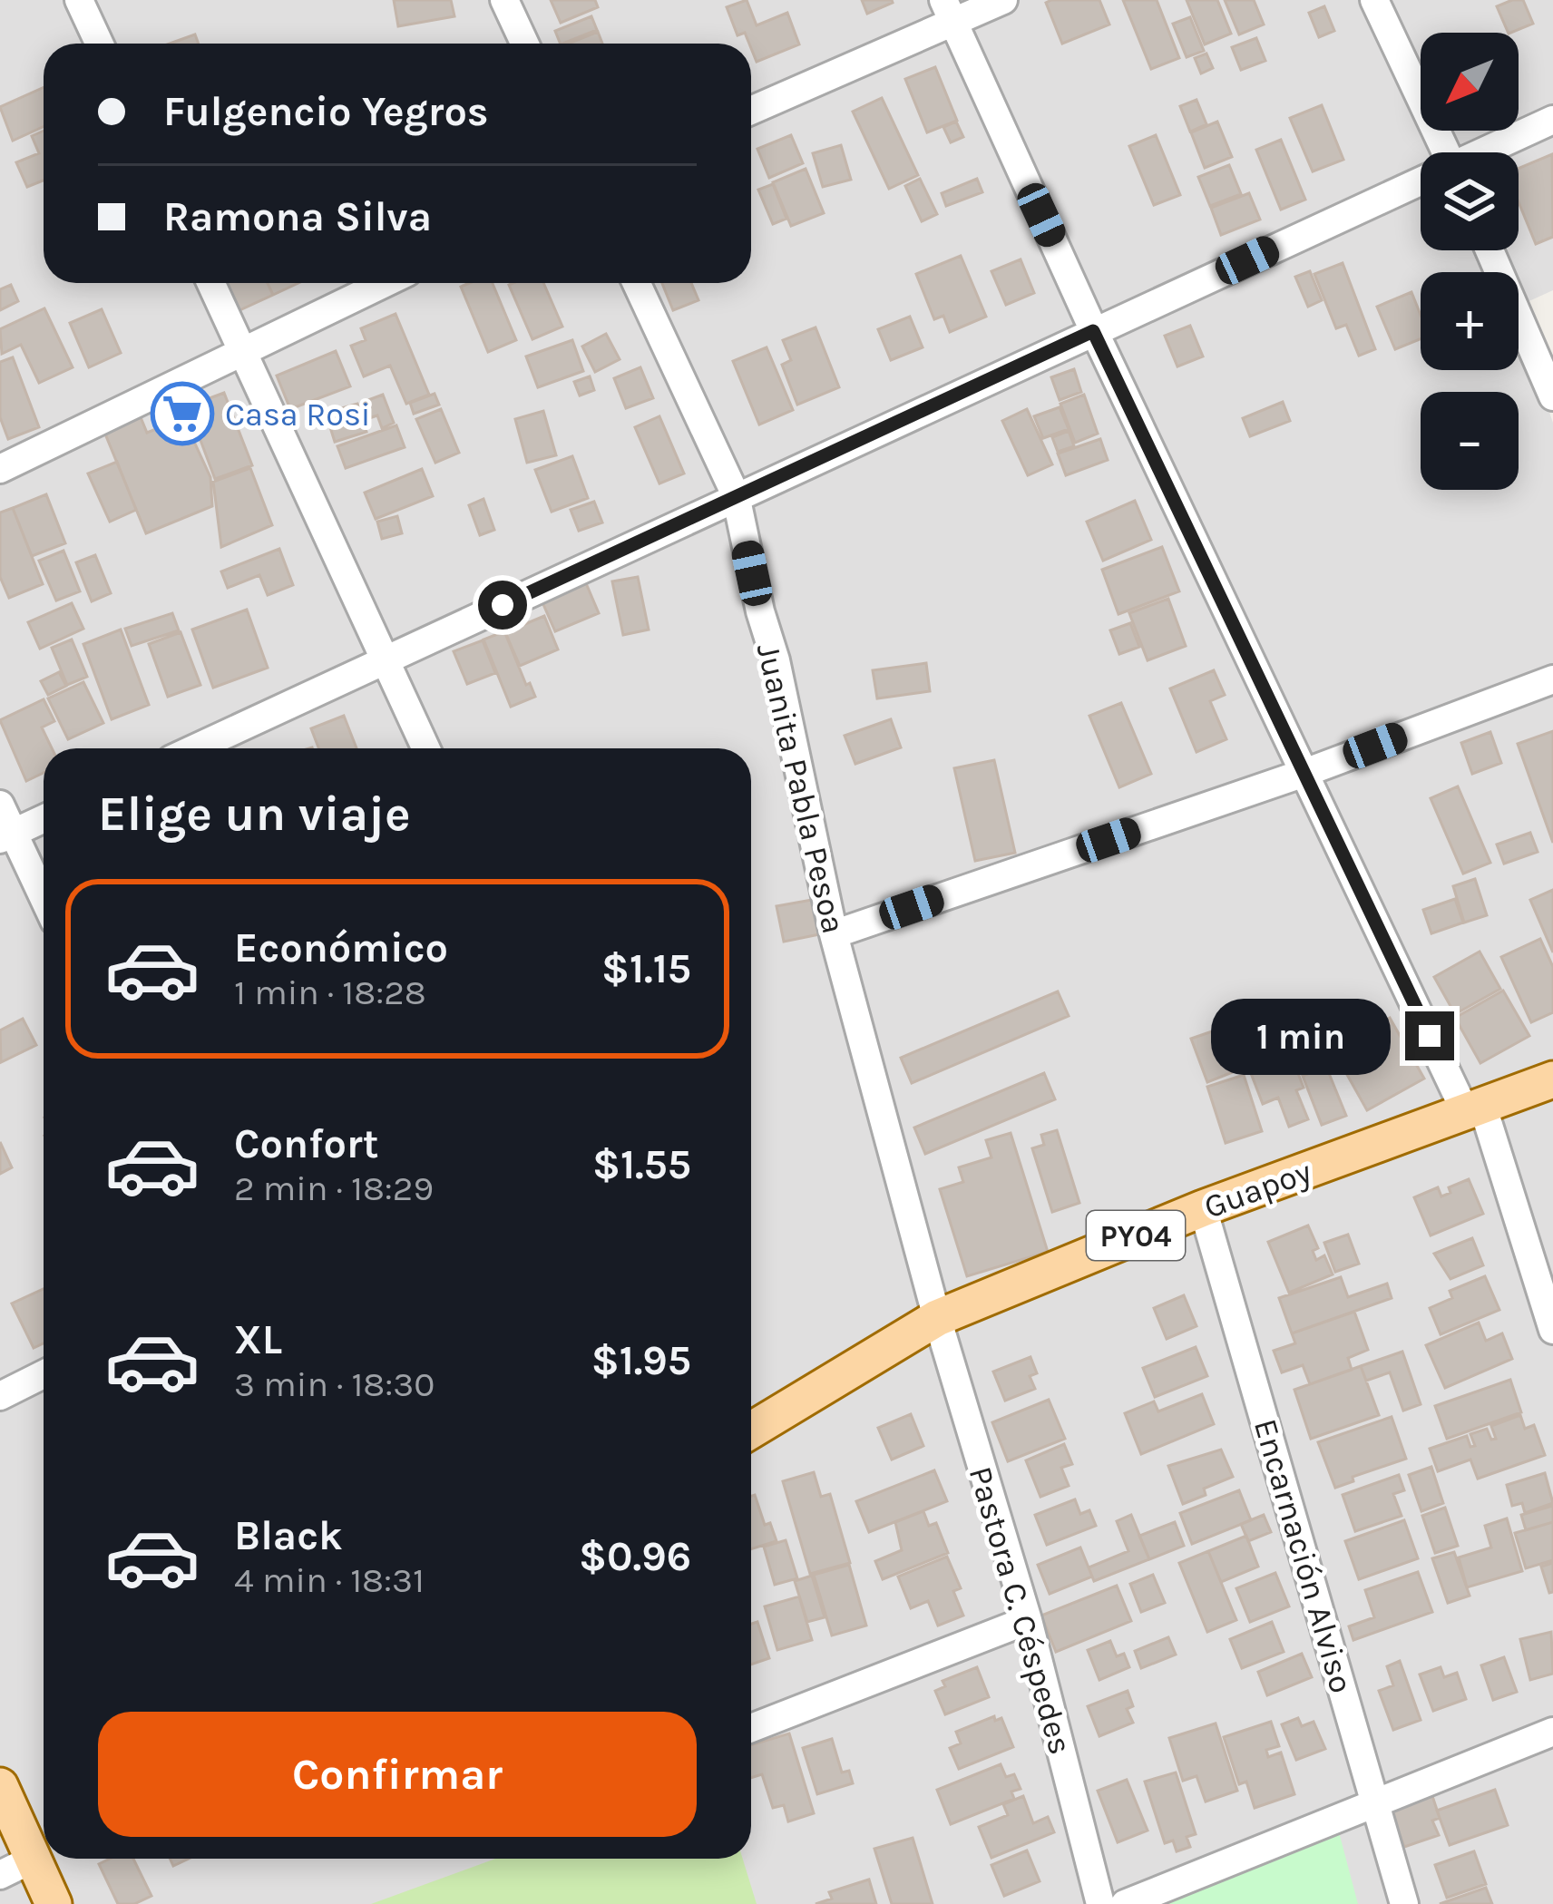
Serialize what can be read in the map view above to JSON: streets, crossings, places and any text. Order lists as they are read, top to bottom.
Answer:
{
  "streets": {
    "main road": ["Guapoy", "PY04"],
    "street": ["Juanita Pabla Pesoa", "Encarnación Alviso", "Pastora C. Céspedes"]
  },
  "crossings": [
    ["Juanita Pabla Pesoa", "Guapoy"],
    ["Juanita Pabla Pesoa", "Pastora C. Céspedes"],
    ["Guapoy", "Encarnación Alviso"],
    ["Guapoy", "Pastora C. Céspedes"]
  ],
  "places": {
    "supermarket": ["Casa Rosi"]
  },
  "north": "bottom left",
  "page": {
    "map_buttons": ["+", "−"],
    "banner": ["Fulgencio Yegros", "Ramona Silva"],
    "heading": "Elige un viaje",
    "list": [
      {
        "name": "Económico",
        "note": "1 min · 18:28",
        "value": "$1.15"
      },
      {
        "name": "Confort",
        "note": "2 min · 18:29",
        "value": "$1.55"
      },
      {
        "name": "XL",
        "note": "3 min · 18:30",
        "value": "$1.95"
      },
      {
        "name": "Black",
        "note": "4 min · 18:31",
        "value": "$0.96"
      }
    ],
    "bubble": "1 min",
    "buttons": "Confirmar"
  }
}
